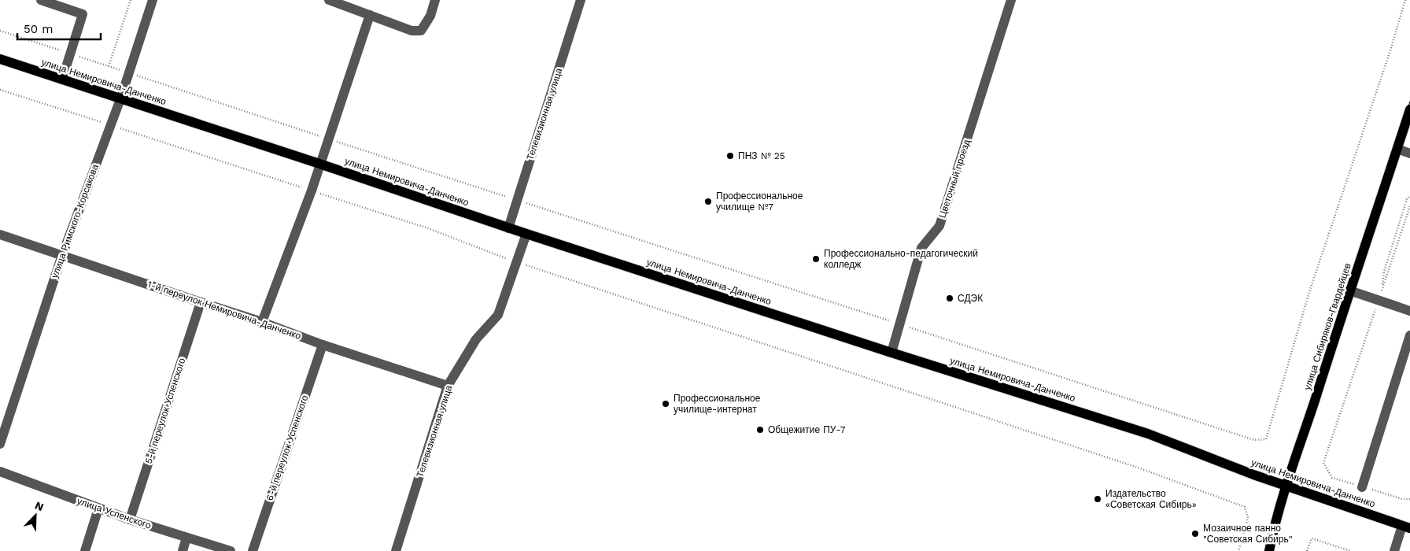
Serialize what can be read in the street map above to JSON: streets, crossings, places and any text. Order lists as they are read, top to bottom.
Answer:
{
  "streets": {
    "main road": ["улица Немировича-Данченко", "улица Сибиряков-Гвардейцев"],
    "street": [
      "Телевизионная улица",
      "Цветочный проезд",
      "улица Римского-Корсакова",
      "1-й переулок Немировича-Данченко",
      "5-й переулок Успенского",
      "6-й переулок Успенского",
      "улица Успенского"
    ]
  },
  "crossings": [
    ["улица Немировича-Данченко", "Телевизионная улица"],
    ["улица Немировича-Данченко", "Цветочный проезд"],
    ["улица Немировича-Данченко", "улица Римского-Корсакова"],
    ["улица Немировича-Данченко", "улица Сибиряков-Гвардейцев"],
    ["Телевизионная улица", "1-й переулок Немировича-Данченко"],
    ["улица Римского-Корсакова", "1-й переулок Немировича-Данченко"],
    ["1-й переулок Немировича-Данченко", "5-й переулок Успенского"],
    ["1-й переулок Немировича-Данченко", "6-й переулок Успенского"],
    ["5-й переулок Успенского", "улица Успенского"]
  ],
  "places": [
    "ПНЗ № 25",
    "Профессиональное училище №7",
    "Профессионально-педагогический колледж",
    "СДЭК",
    "Профессиональное училище-интернат",
    "Общежитие ПУ-7",
    "Издательство «Советская Сибирь»",
    "Мозаичное панно \"Советская Сибирь\""
  ],
  "scale_bar": "50 m",
  "north": "top right"
}
